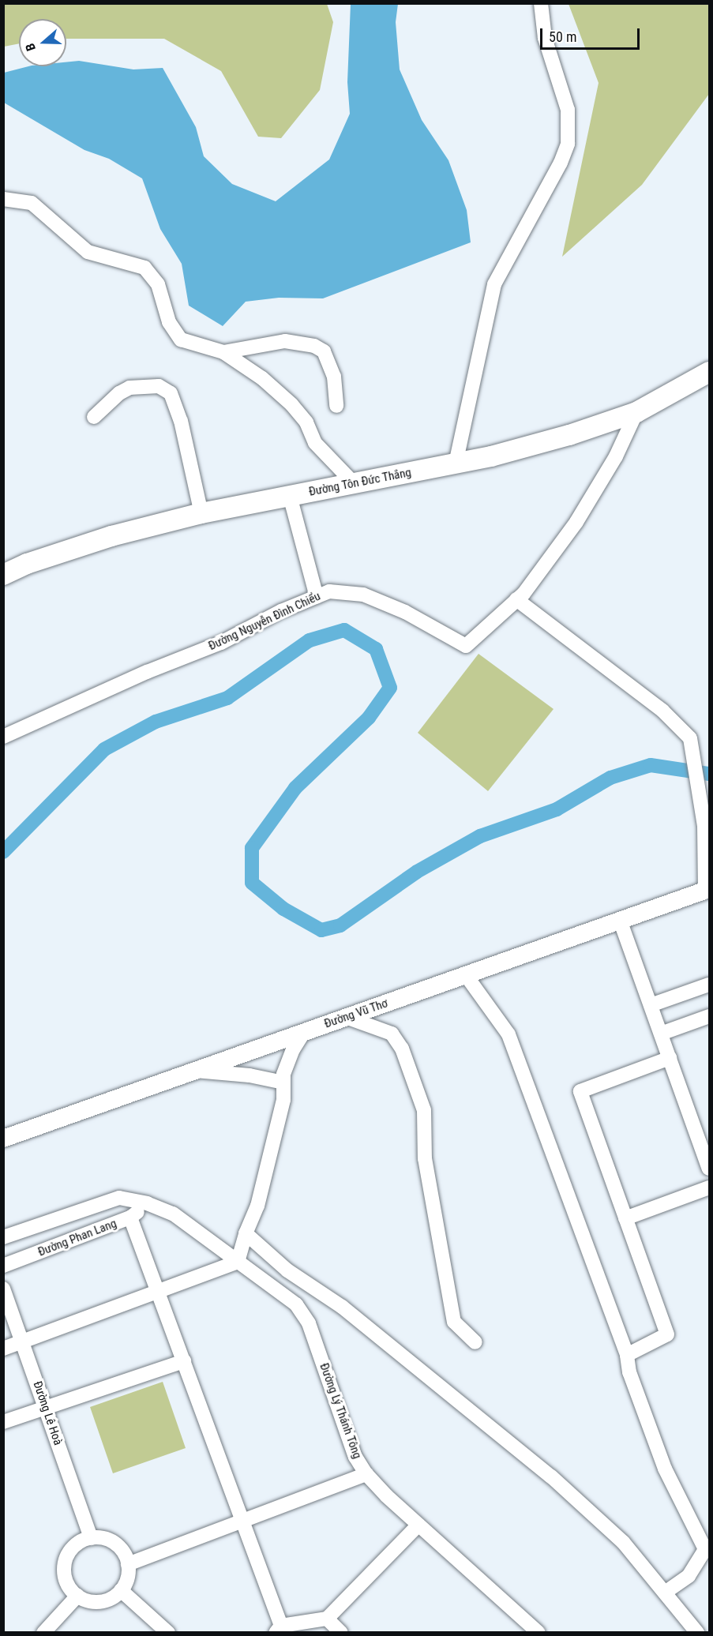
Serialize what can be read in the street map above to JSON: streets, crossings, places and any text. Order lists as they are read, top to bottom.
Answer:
{
  "streets": {
    "highway": ["Đường Tôn Đức Thắng"],
    "main road": ["Đường Vũ Thơ"],
    "street": [
      "Đường Nguyễn Đình Chiểu",
      "Đường Phan Lang",
      "Đường Lý Thánh Tông",
      "Đường Lê Hoà"
    ]
  },
  "crossings": [
    ["Đường Tôn Đức Thắng", "Đường Nguyễn Đình Chiểu"],
    ["Đường Phan Lang", "Đường Lý Thánh Tông"]
  ],
  "scale_bar": "50 m",
  "north": "left"
}
